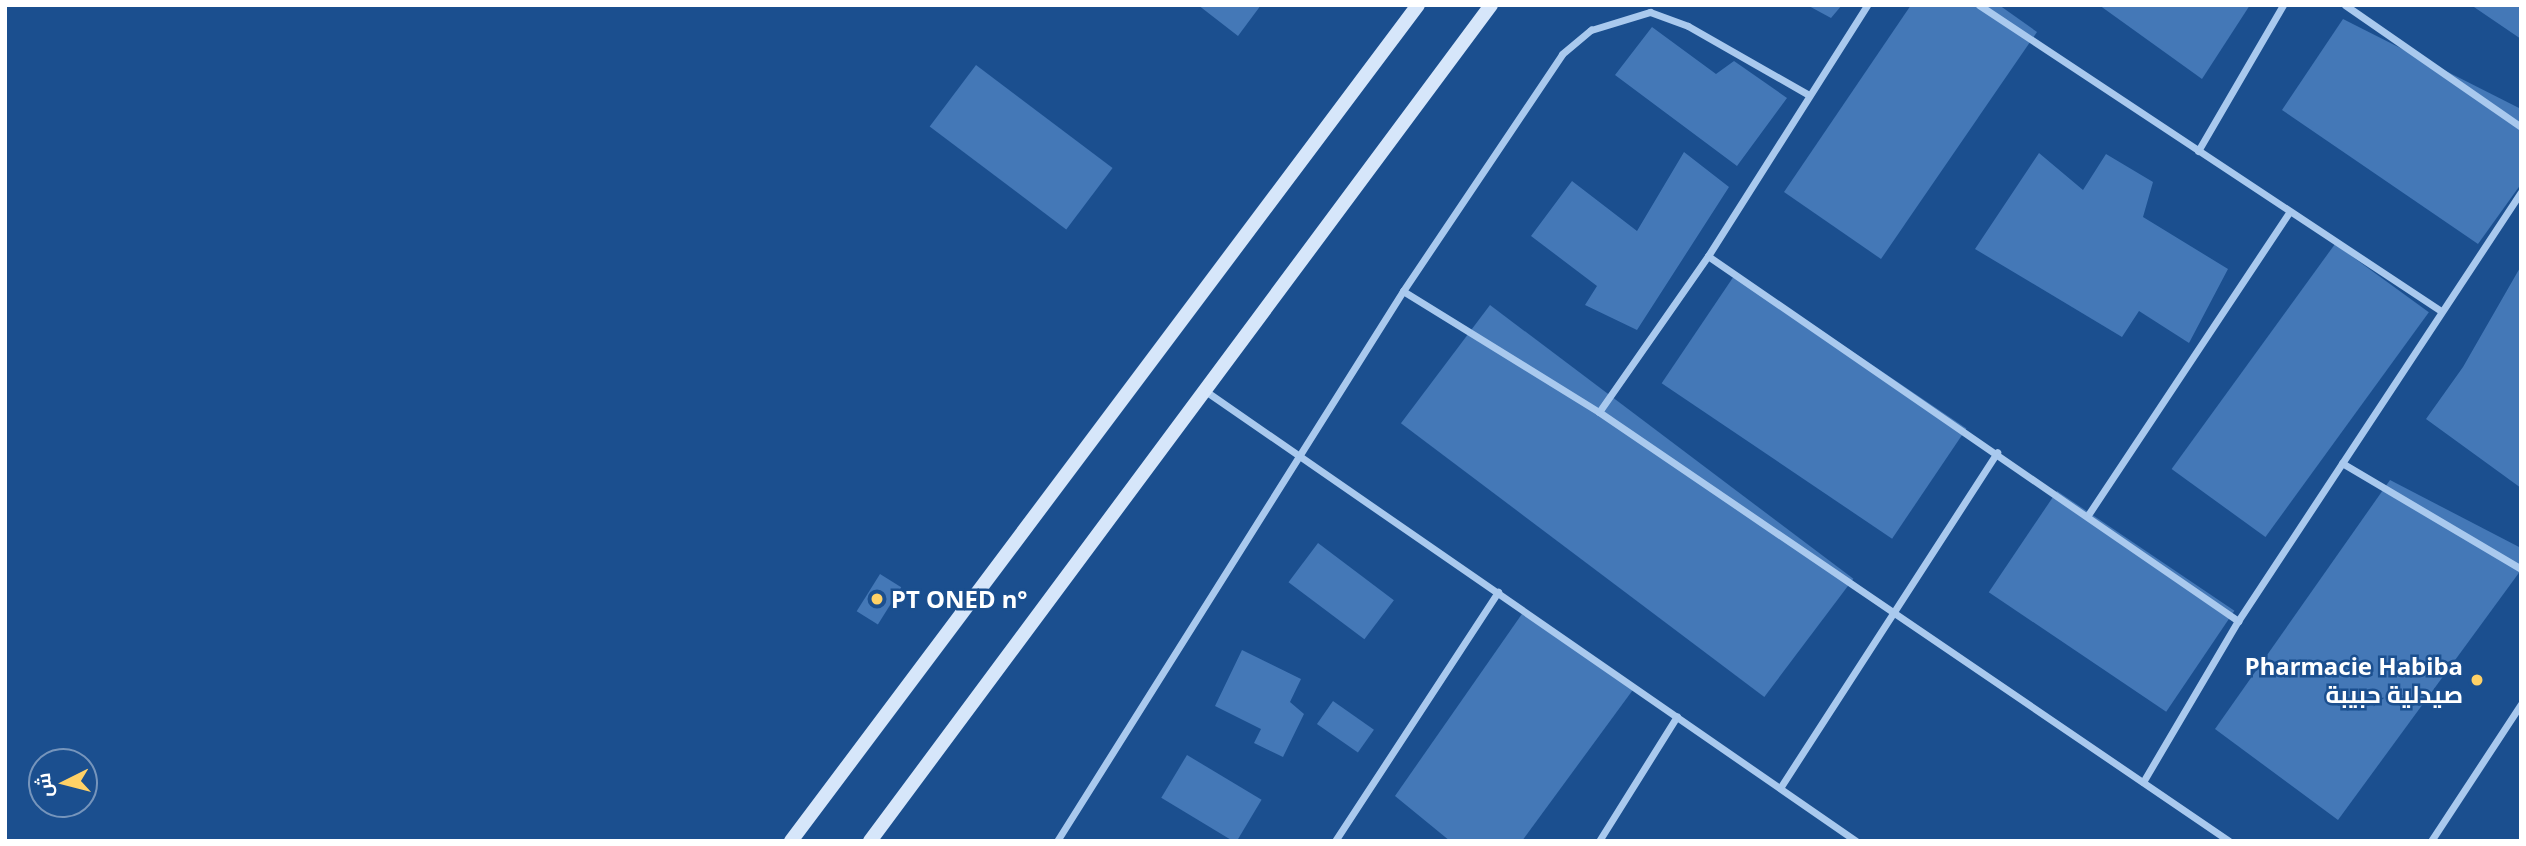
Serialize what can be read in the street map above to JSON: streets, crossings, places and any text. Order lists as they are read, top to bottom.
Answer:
{
  "places": ["PT ONED n°", "Pharmacie Habiba صيدلية حبيبة"],
  "north": "left"
}
